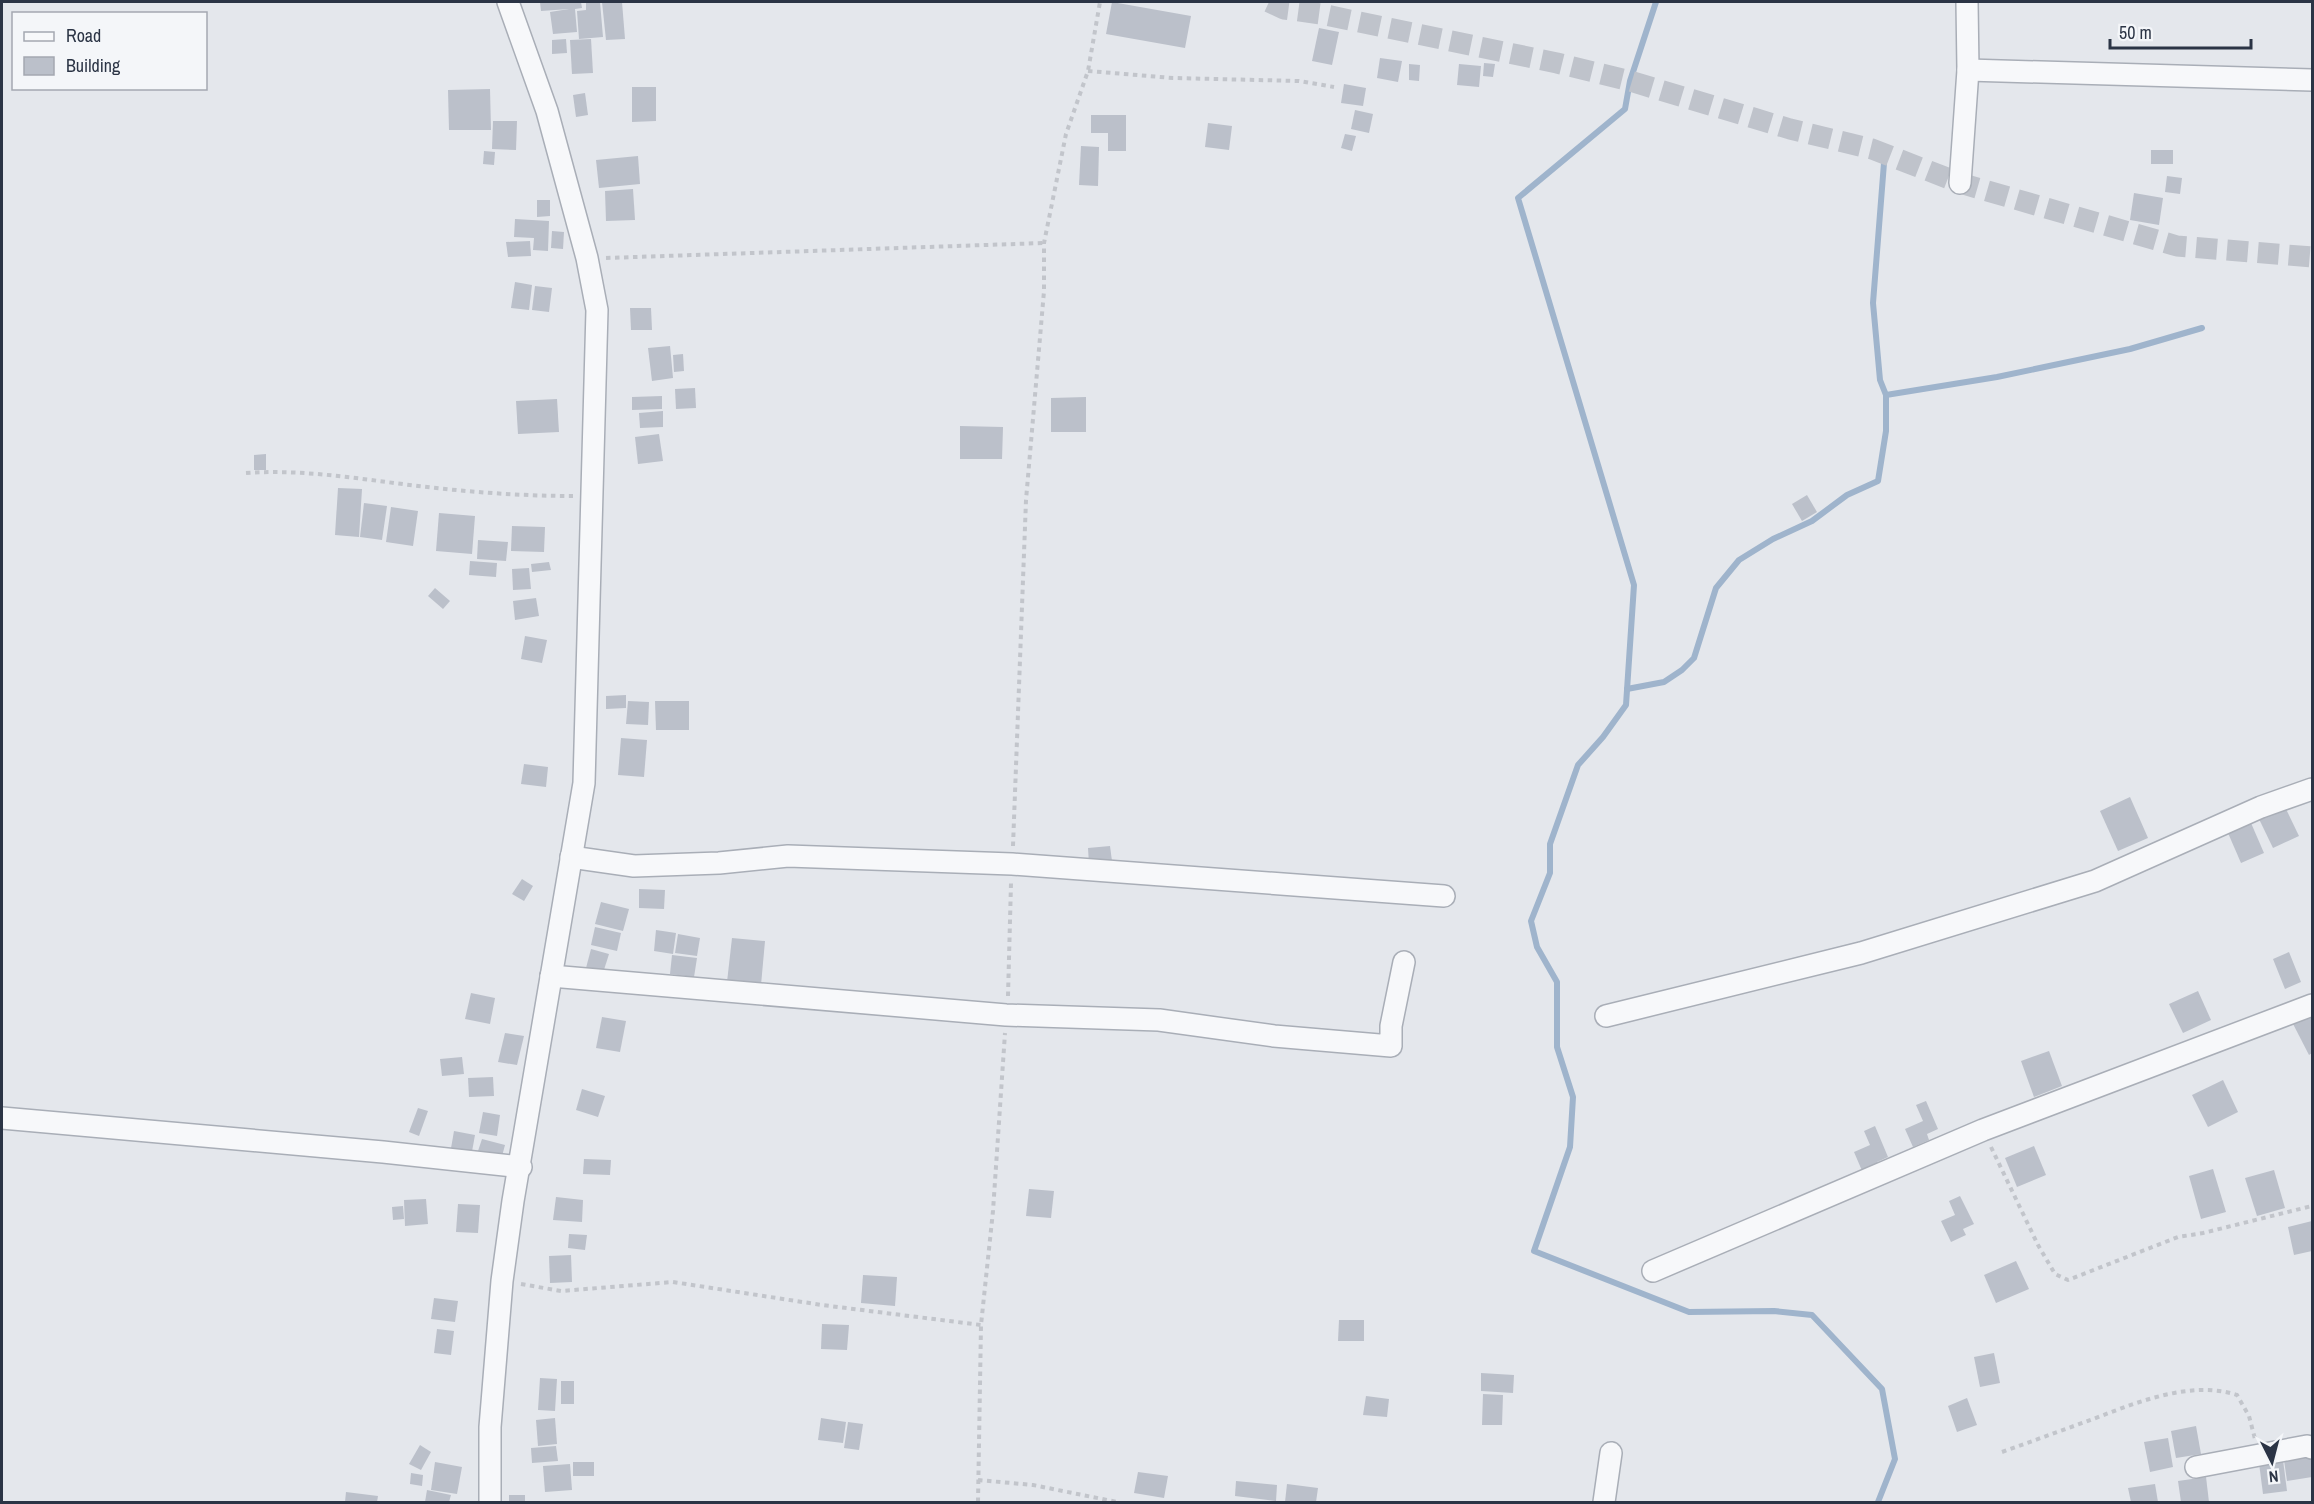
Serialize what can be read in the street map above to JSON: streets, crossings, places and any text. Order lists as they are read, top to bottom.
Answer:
{
  "legend": ["Road", "Building"],
  "scale_bar": "50 m",
  "north": "bottom"
}
